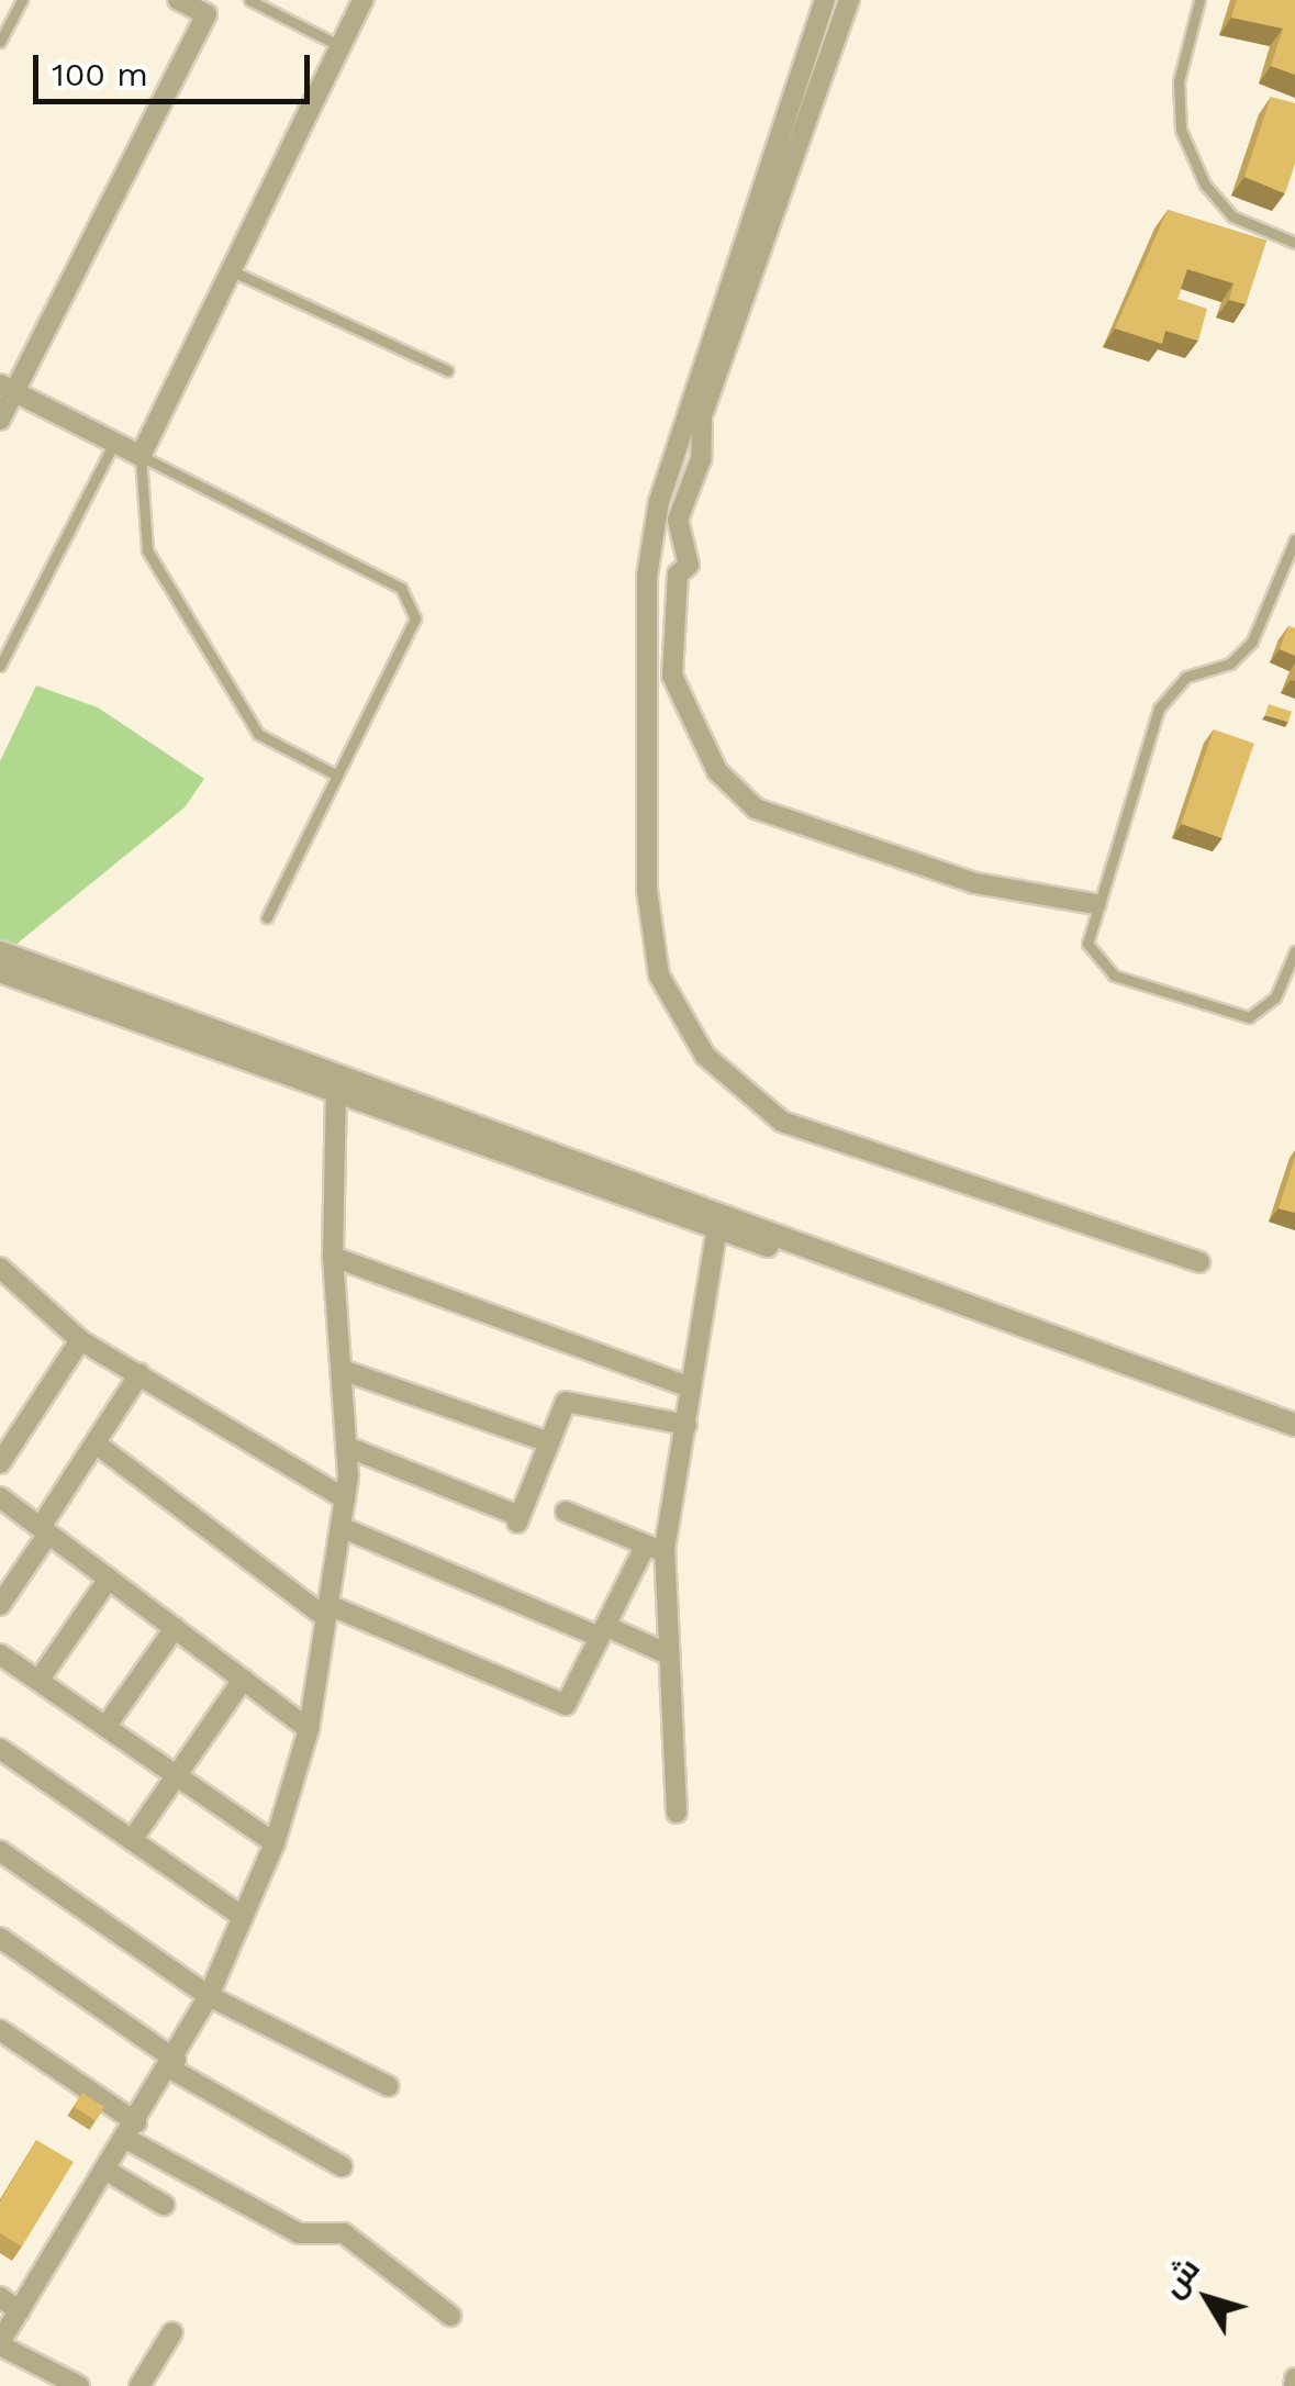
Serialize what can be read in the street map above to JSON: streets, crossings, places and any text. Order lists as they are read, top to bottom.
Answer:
{
  "scale_bar": "100 m",
  "north": "top left"
}
